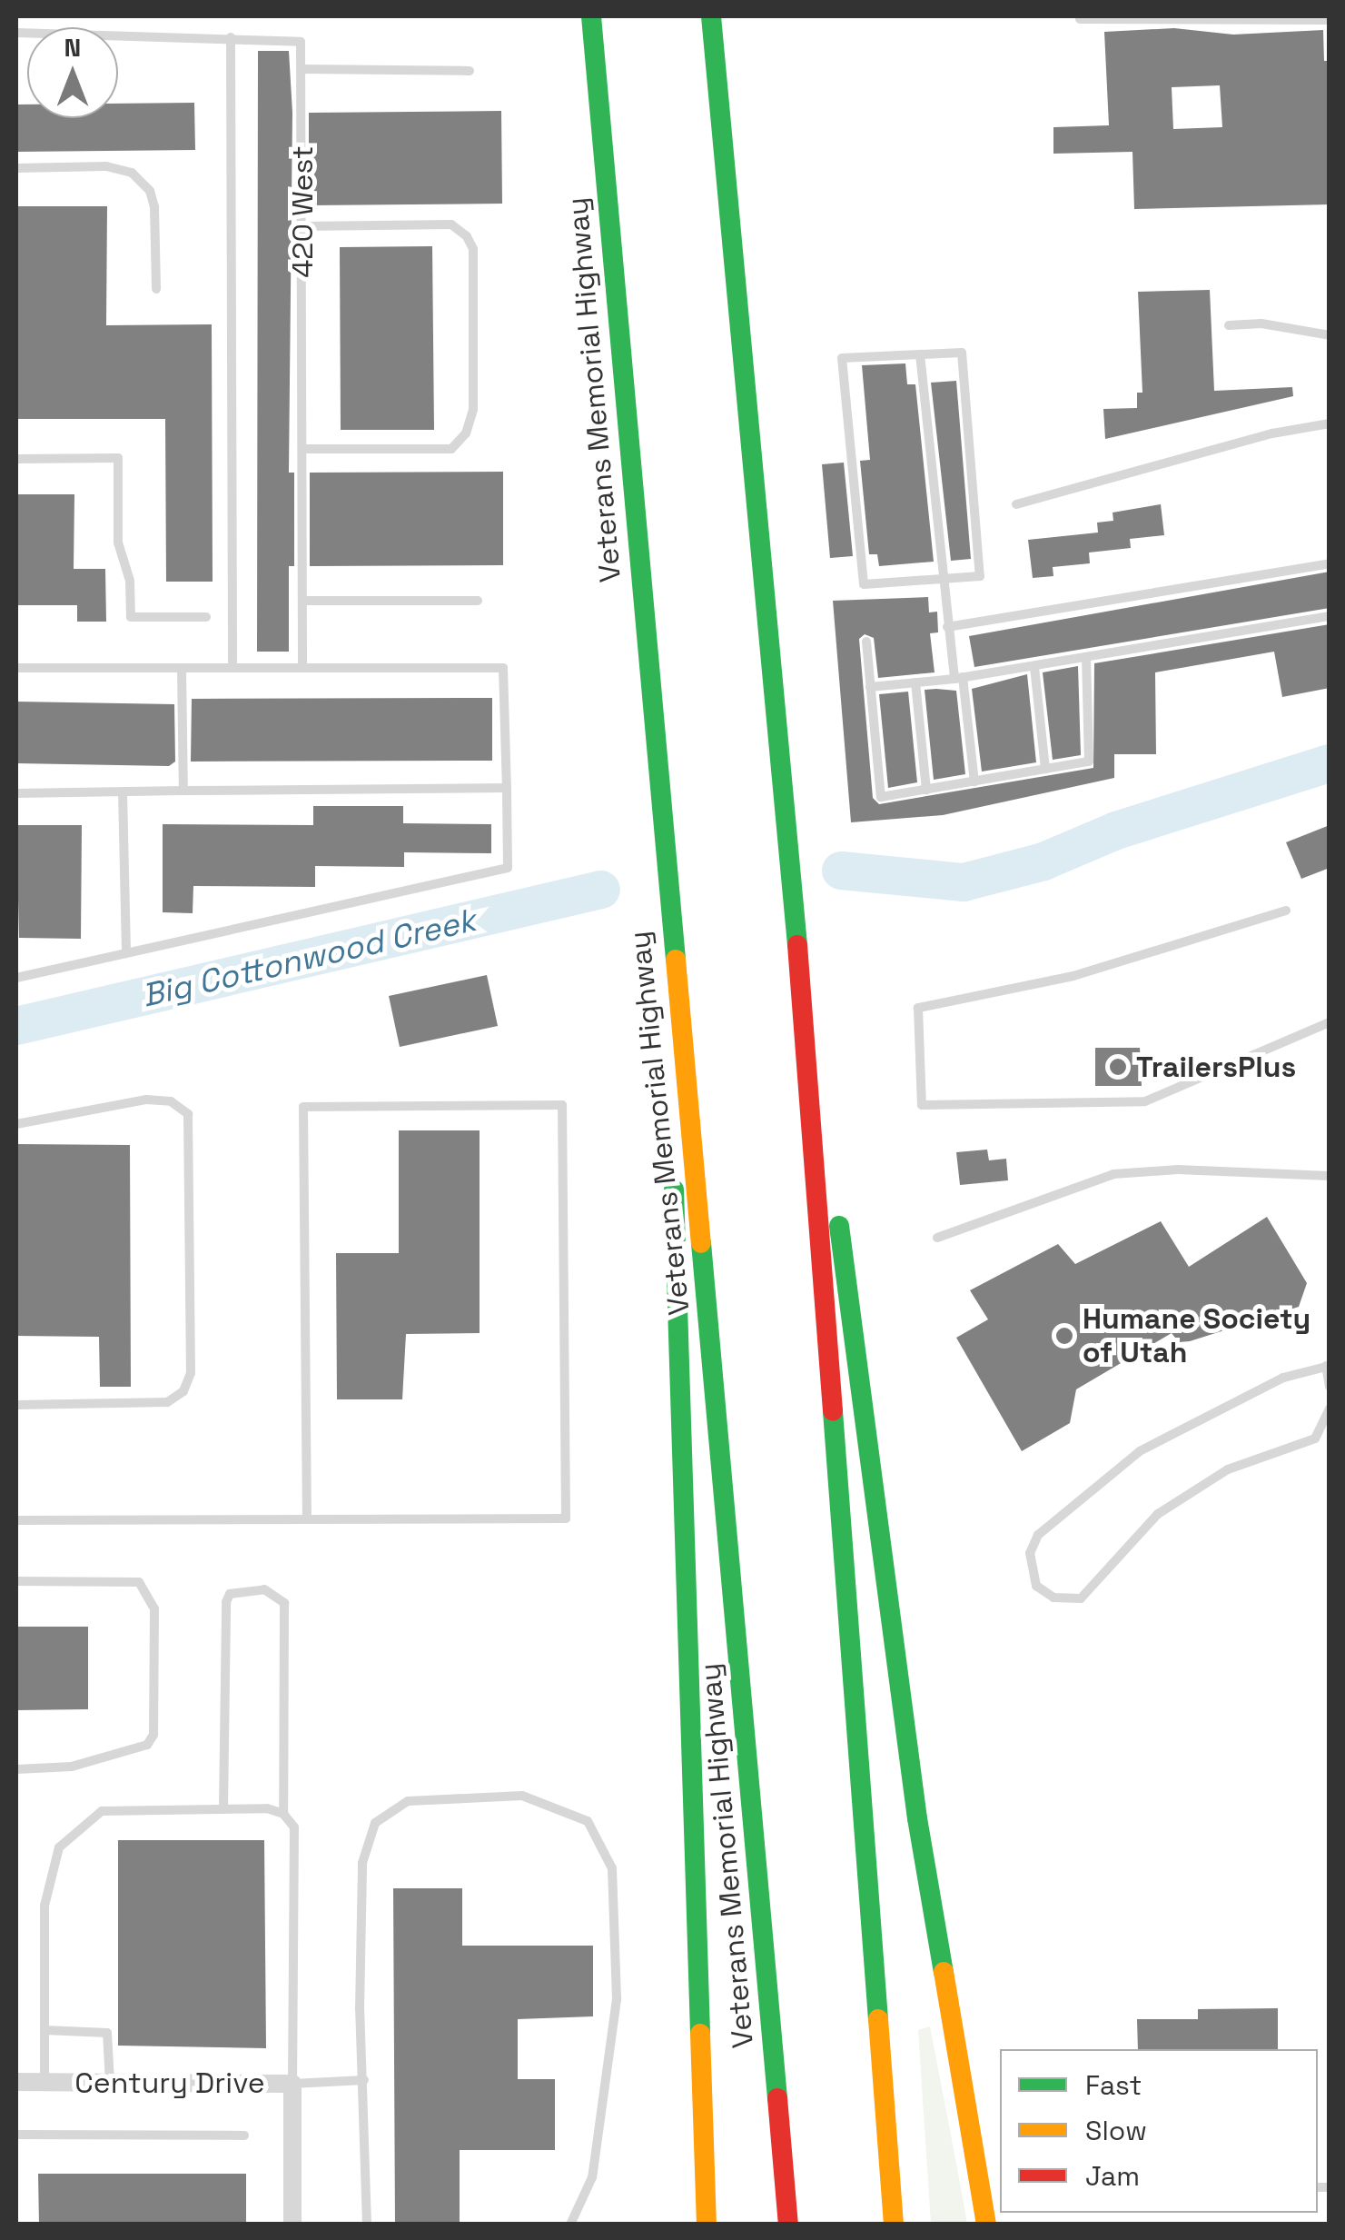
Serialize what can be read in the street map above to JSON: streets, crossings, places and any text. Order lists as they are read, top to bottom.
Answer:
{
  "streets": {
    "highway": ["Veterans Memorial Highway"],
    "street": ["Century Drive"],
    "lane": ["420 West"]
  },
  "water": ["Big Cottonwood Creek"],
  "places": ["TrailersPlus", "Humane Society of Utah"],
  "legend": ["Fast", "Slow", "Jam"],
  "north": "top"
}
